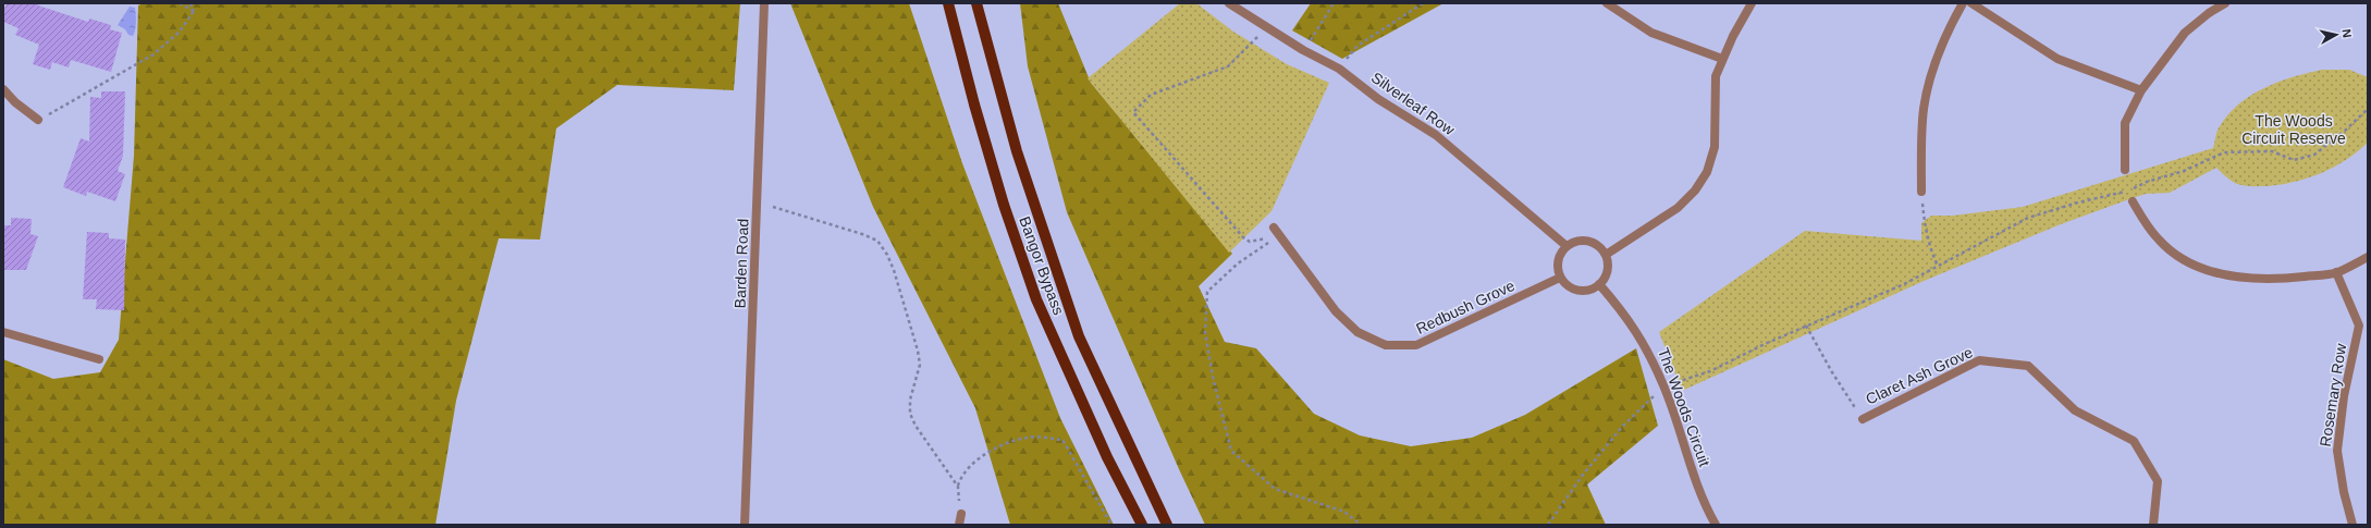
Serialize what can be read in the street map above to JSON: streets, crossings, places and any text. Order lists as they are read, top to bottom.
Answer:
{
  "streets": {
    "main road": ["Bangor Bypass"],
    "street": [
      "Silverleaf Row",
      "Barden Road",
      "Redbush Grove",
      "Claret Ash Grove",
      "Rosemary Row",
      "The Woods Circuit"
    ]
  },
  "crossings": [
    ["Silverleaf Row", "Redbush Grove"],
    ["Silverleaf Row", "The Woods Circuit"],
    ["Redbush Grove", "The Woods Circuit"]
  ],
  "parks": ["The Woods Circuit Reserve"],
  "north": "right"
}
